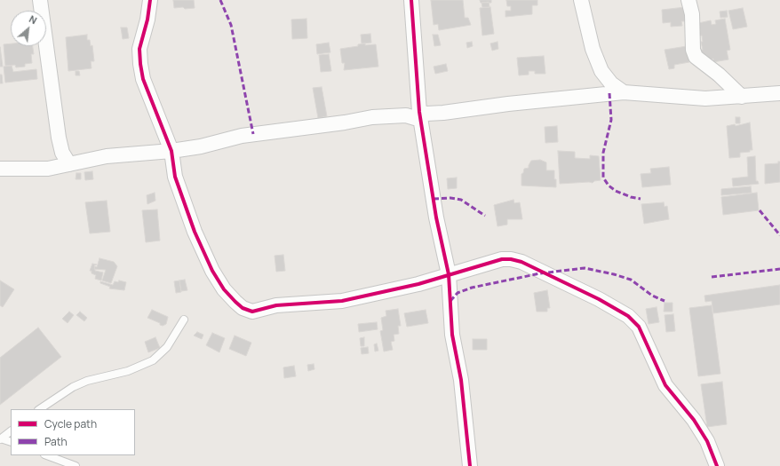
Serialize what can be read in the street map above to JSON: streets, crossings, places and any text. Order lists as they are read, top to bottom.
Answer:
{
  "legend": ["Cycle path", "Path"],
  "north": "top right"
}
